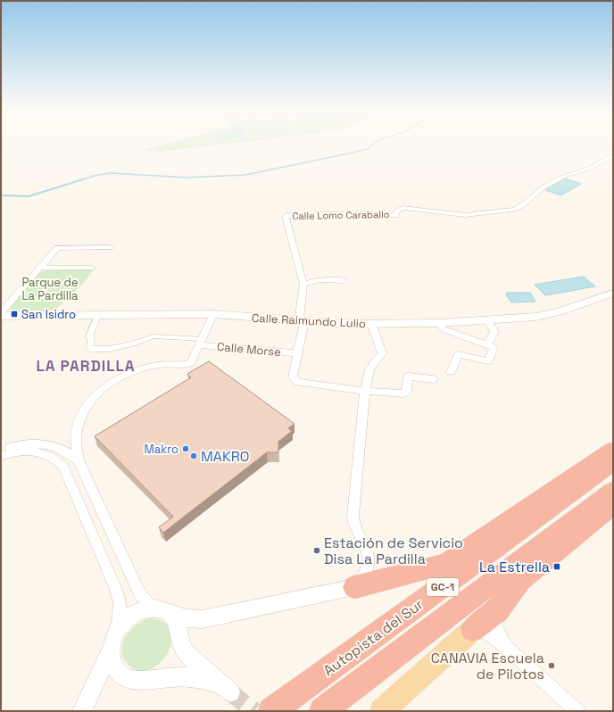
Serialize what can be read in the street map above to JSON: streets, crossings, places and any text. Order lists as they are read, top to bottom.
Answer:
{
  "streets": {
    "highway": ["GC-1", "Autopista del Sur"],
    "street": ["Calle Lomo Caraballo", "Calle Raimundo Lulio", "Calle Morse"]
  },
  "districts": ["LA PARDILLA"],
  "parks": ["Parque de La Pardilla"],
  "places": {
    "transit": ["San Isidro", "La Estrella"],
    "other": [
      "Makro",
      "MAKRO",
      "Estación de Servicio Disa La Pardilla",
      "CANAVIA Escuela de Pilotos"
    ]
  }
}
